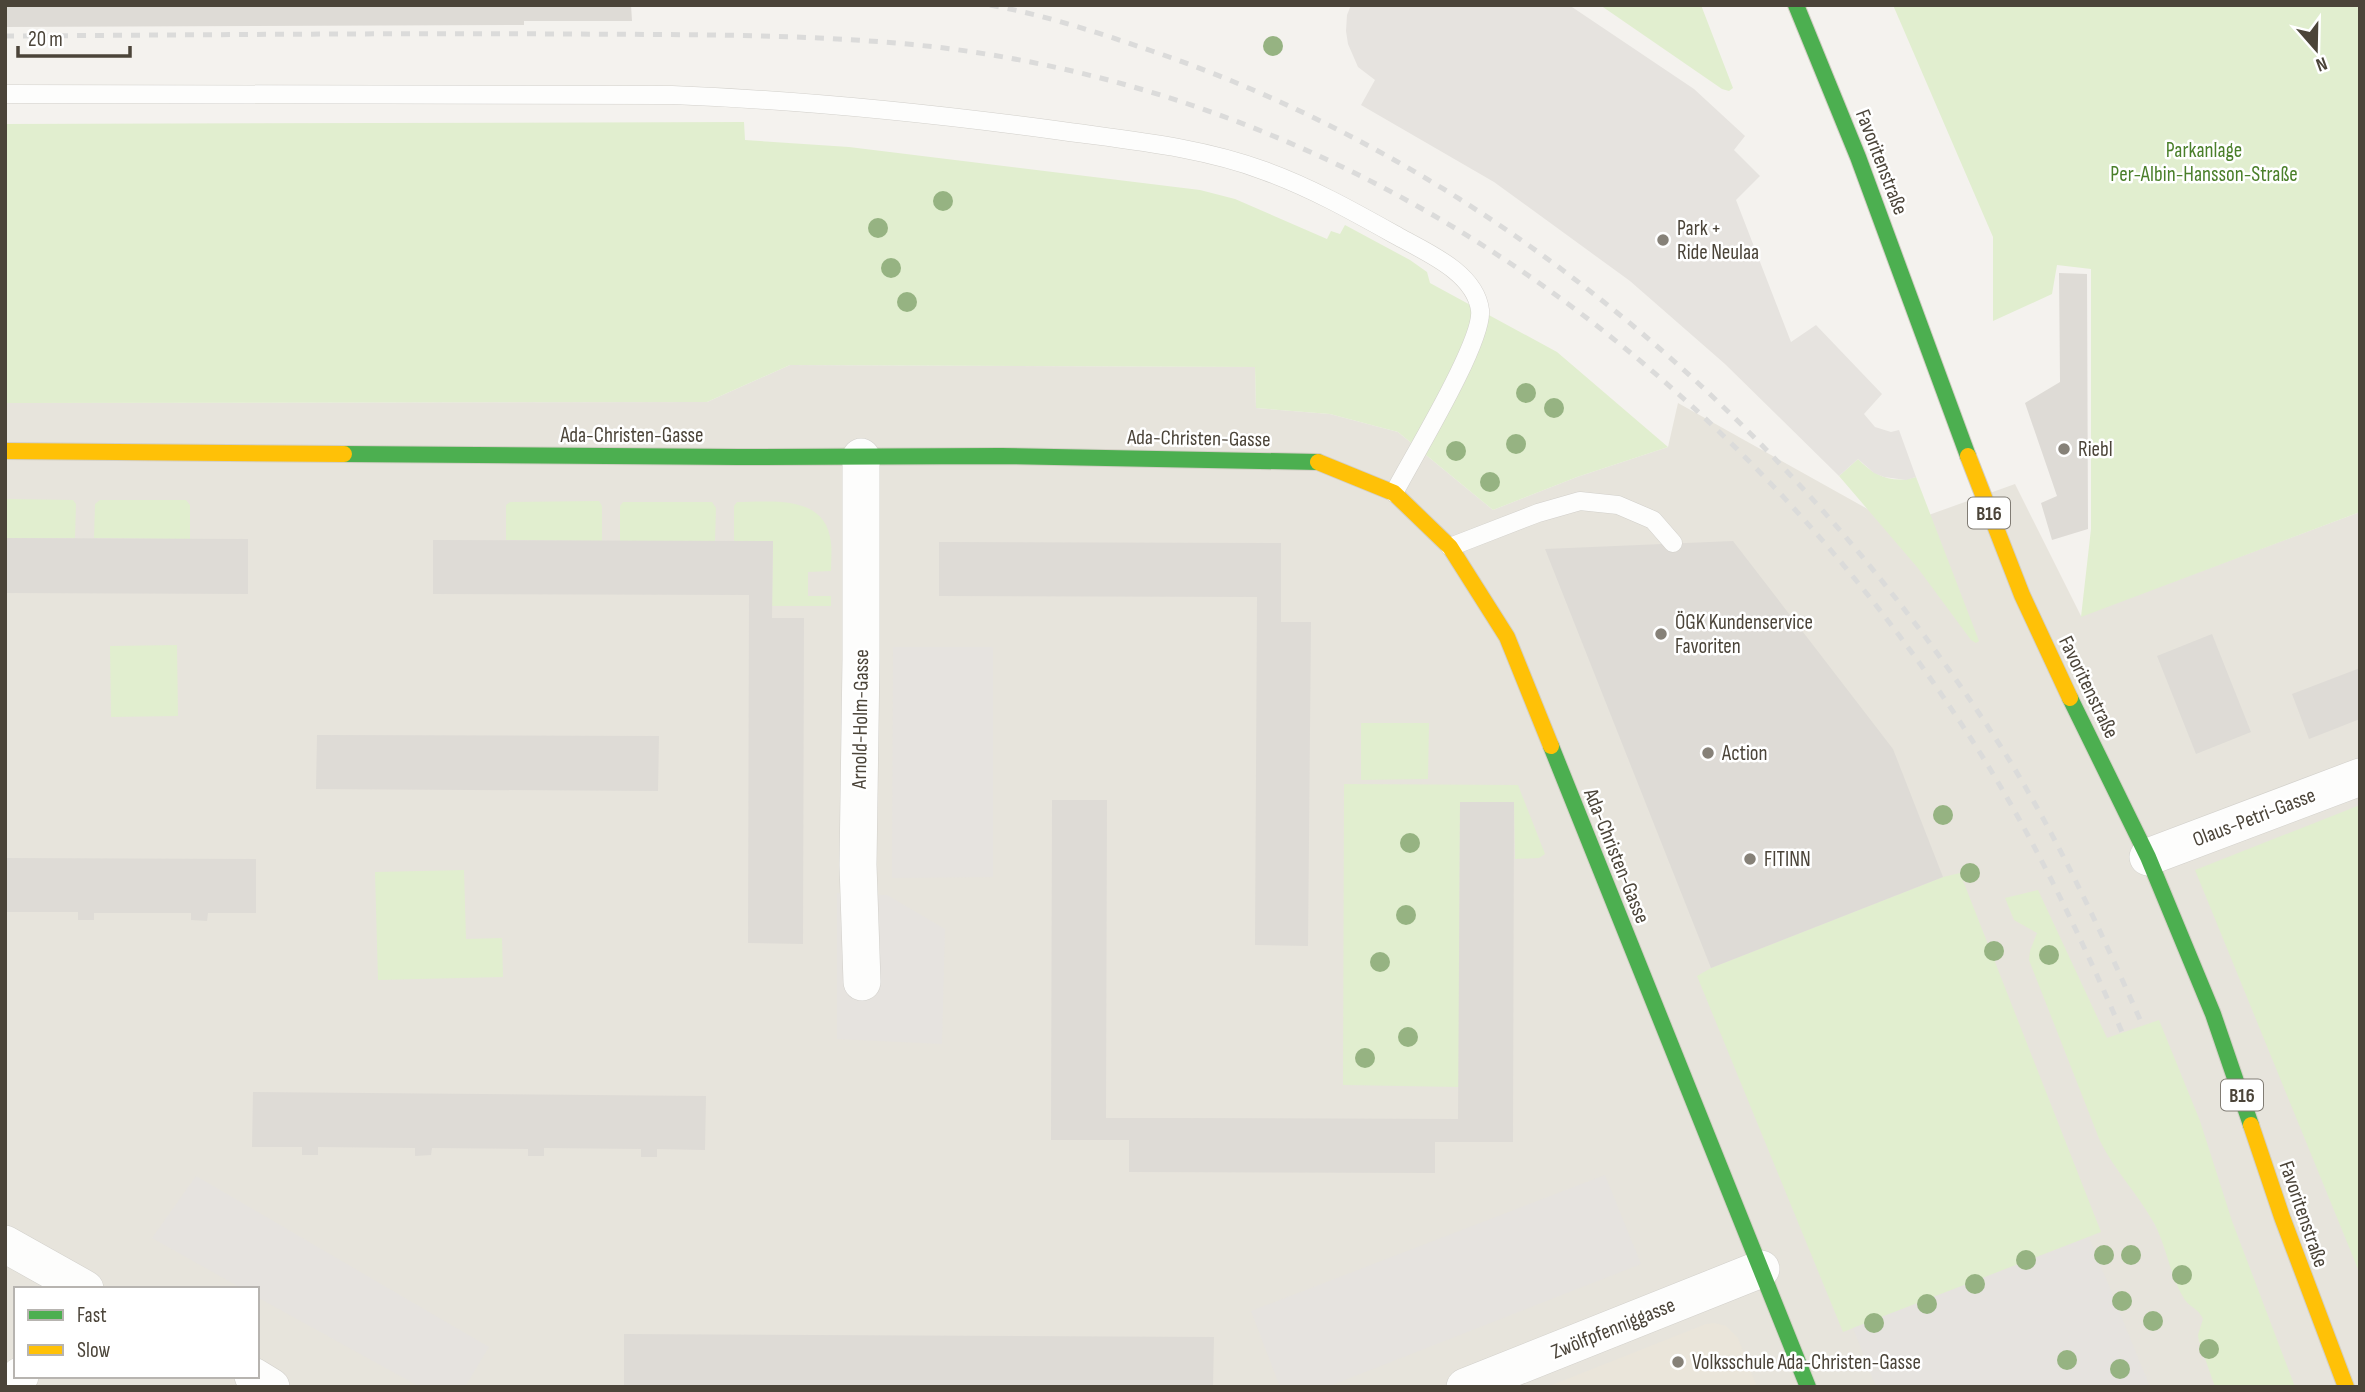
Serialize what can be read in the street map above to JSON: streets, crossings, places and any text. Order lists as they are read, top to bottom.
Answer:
{
  "streets": {
    "street": [
      "Favoritenstraße",
      "Ada-Christen-Gasse",
      "B16",
      "Arnold-Holm-Gasse",
      "Olaus-Petri-Gasse",
      "Zwölfpfenniggasse"
    ]
  },
  "crossings": [
    ["Favoritenstraße", "Olaus-Petri-Gasse"],
    ["Ada-Christen-Gasse", "Arnold-Holm-Gasse"],
    ["Ada-Christen-Gasse", "Zwölfpfenniggasse"]
  ],
  "parks": ["Parkanlage Per-Albin-Hansson-Straße"],
  "places": [
    "Park + Ride Neulaa",
    "Riebl",
    "ÖGK Kundenservice Favoriten",
    "Action",
    "FITINN",
    "Volksschule Ada-Christen-Gasse"
  ],
  "legend": ["Fast", "Slow"],
  "scale_bar": "20 m",
  "north": "bottom"
}
